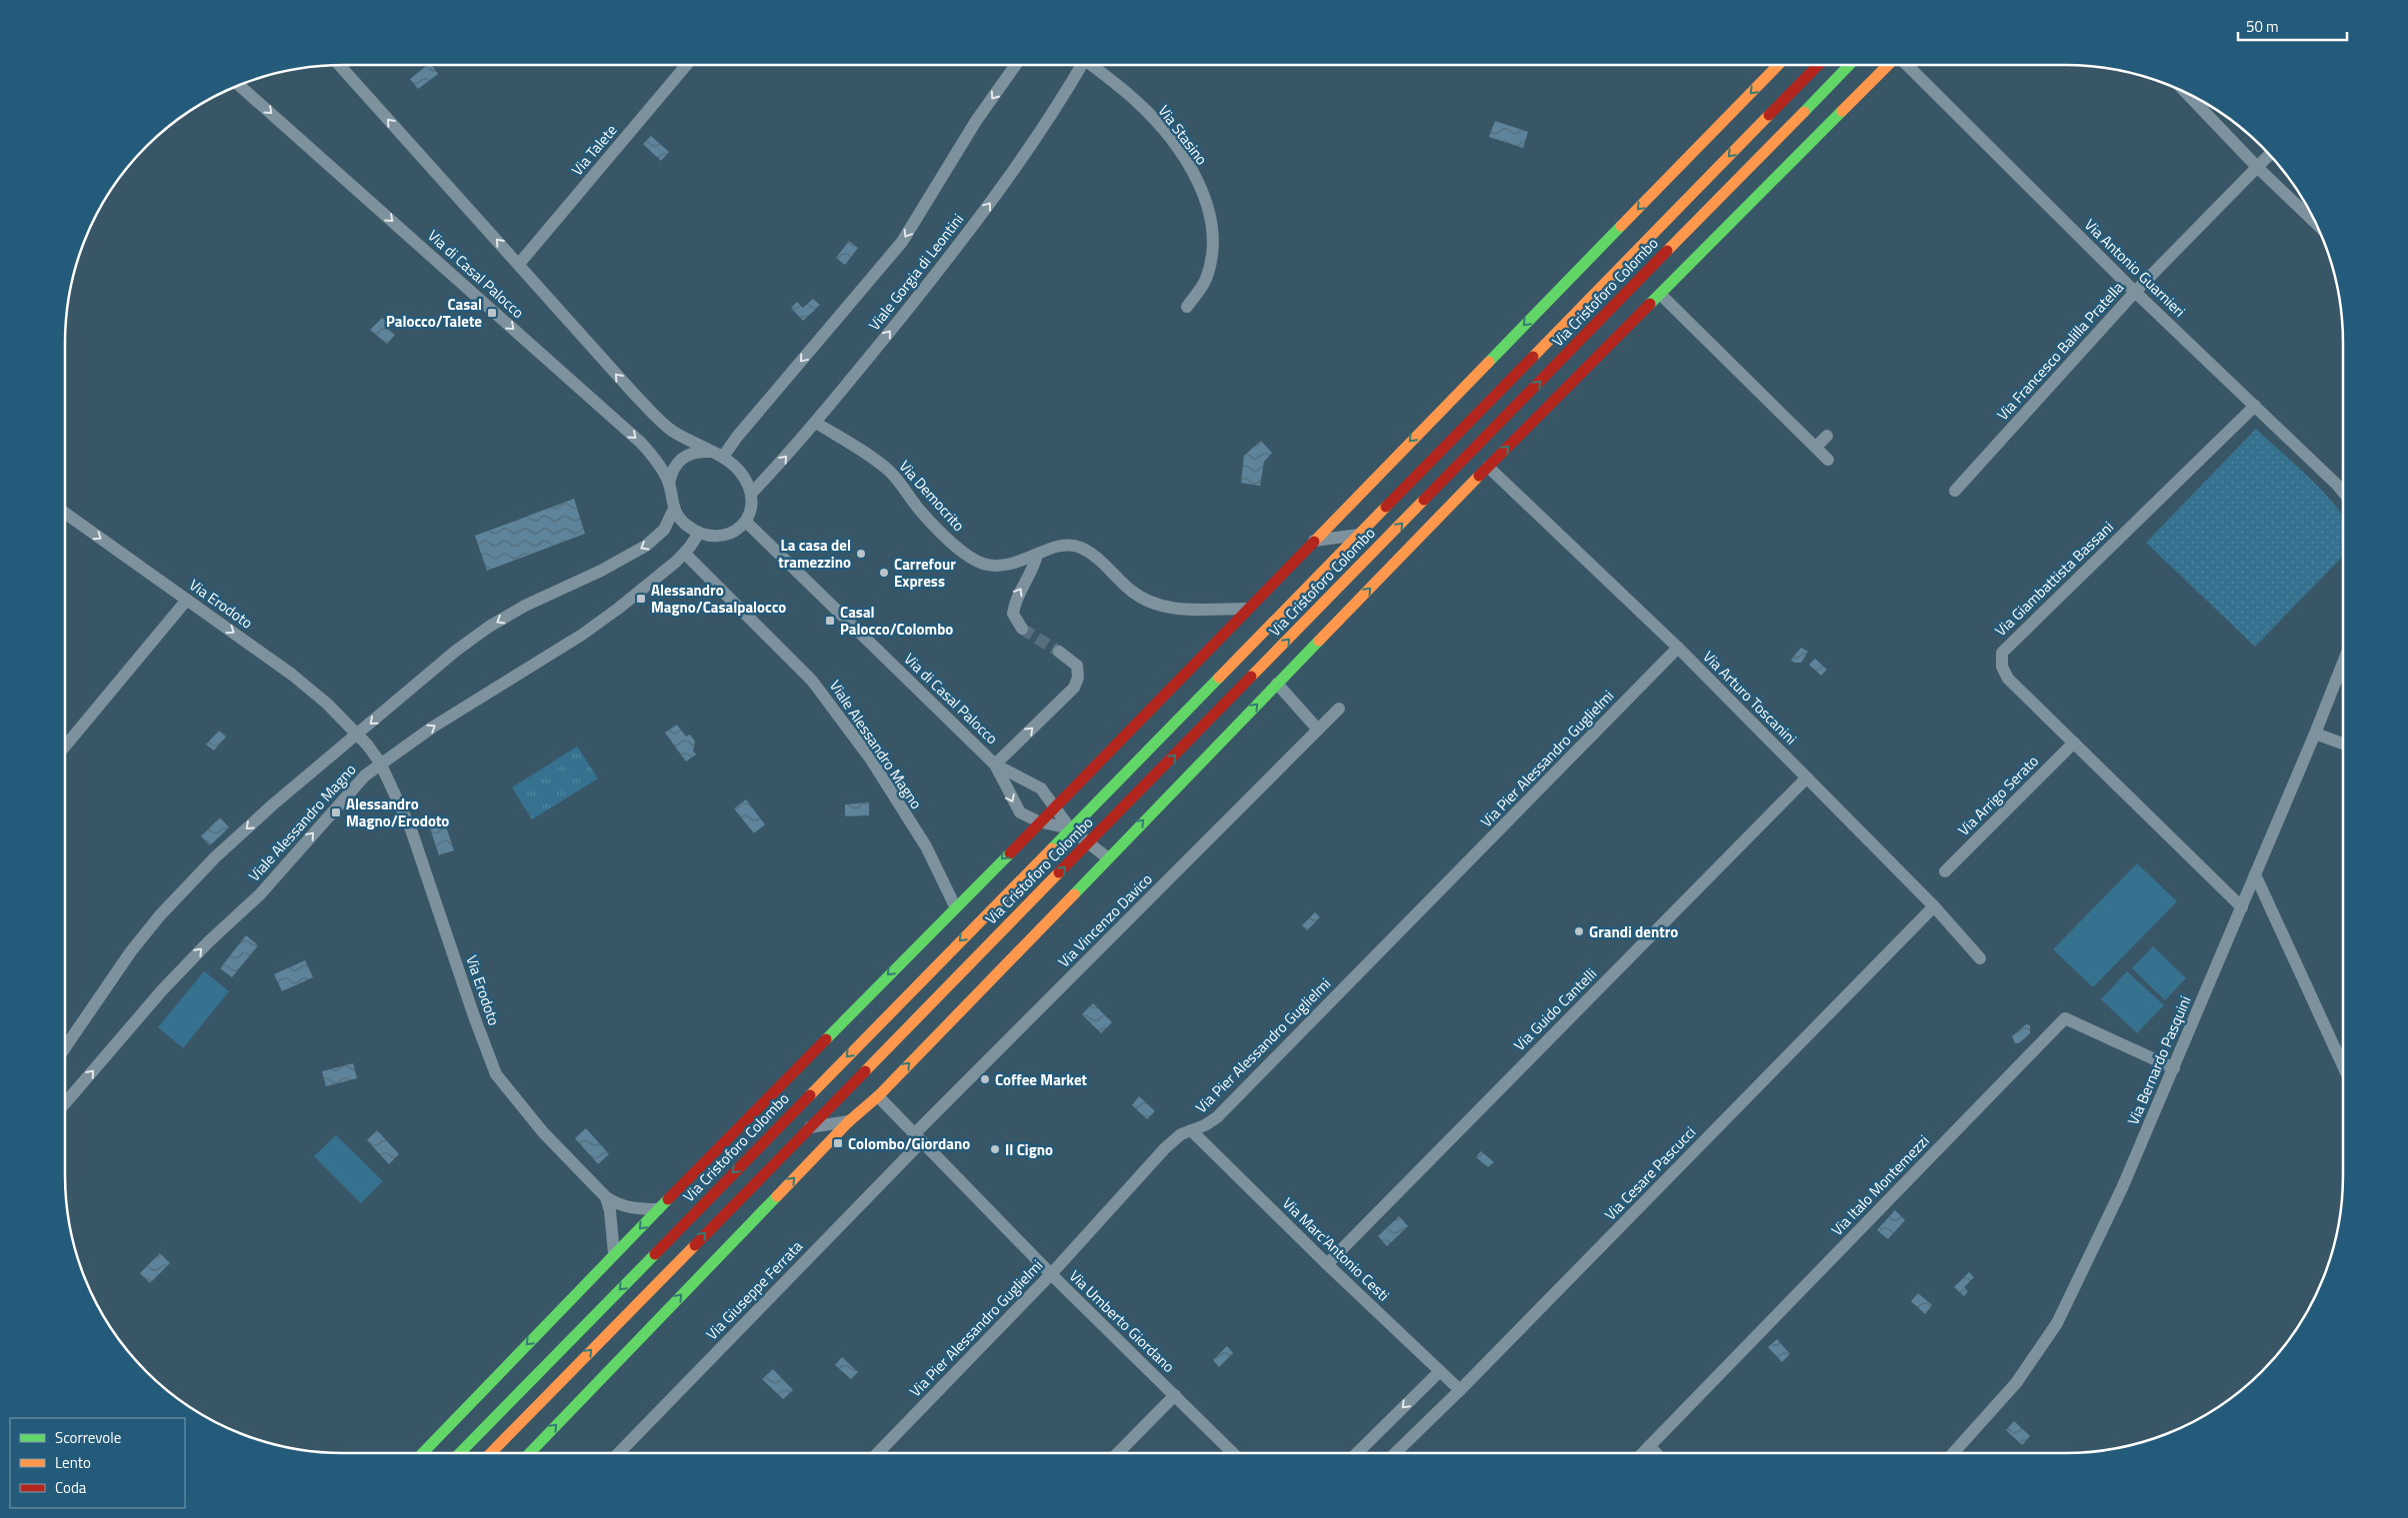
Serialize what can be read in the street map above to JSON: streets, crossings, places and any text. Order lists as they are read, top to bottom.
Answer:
{
  "streets": {
    "street": [
      "Via Stasino",
      "Via Talete",
      "Via Antonio Guarnieri",
      "Viale Gorgia di Leontini",
      "Via di Casal Palocco",
      "Via Cristoforo Colombo",
      "Via Francesco Balilla Pratella",
      "Via Democrito",
      "Via Giambattista Bassani",
      "Via Erodoto",
      "Via Arturo Toscanini",
      "Viale Alessandro Magno",
      "Via Pier Alessandro Guglielmi",
      "Via Arrigo Serato",
      "Via Vincenzo Davico",
      "Via Guido Cantelli",
      "Via Bernardo Pasquini",
      "Via Cesare Pascucci",
      "Via Italo Montemezzi",
      "Via Marc'Antonio Cesti",
      "Via Giuseppe Ferrata",
      "Via Umberto Giordano"
    ]
  },
  "crossings": [
    ["Via Antonio Guarnieri", "Via Francesco Balilla Pratella"],
    ["Via Antonio Guarnieri", "Via Giambattista Bassani"],
    ["Viale Gorgia di Leontini", "Via di Casal Palocco"],
    ["Viale Gorgia di Leontini", "Via Democrito"],
    ["Viale Gorgia di Leontini", "Viale Alessandro Magno"],
    ["Via di Casal Palocco", "Via Cristoforo Colombo"],
    ["Via di Casal Palocco", "Viale Alessandro Magno"],
    ["Via Cristoforo Colombo", "Via Democrito"],
    ["Via Cristoforo Colombo", "Viale Alessandro Magno"],
    ["Via Giambattista Bassani", "Via Arrigo Serato"],
    ["Via Giambattista Bassani", "Via Bernardo Pasquini"],
    ["Via Erodoto", "Viale Alessandro Magno"],
    ["Via Arturo Toscanini", "Via Pier Alessandro Guglielmi"],
    ["Via Arturo Toscanini", "Via Guido Cantelli"],
    ["Via Arturo Toscanini", "Via Cesare Pascucci"],
    ["Via Pier Alessandro Guglielmi", "Via Marc'Antonio Cesti"],
    ["Via Pier Alessandro Guglielmi", "Via Umberto Giordano"],
    ["Via Vincenzo Davico", "Via Giuseppe Ferrata"],
    ["Via Vincenzo Davico", "Via Umberto Giordano"],
    ["Via Guido Cantelli", "Via Marc'Antonio Cesti"],
    ["Via Bernardo Pasquini", "Via Italo Montemezzi"],
    ["Via Cesare Pascucci", "Via Marc'Antonio Cesti"],
    ["Via Giuseppe Ferrata", "Via Umberto Giordano"]
  ],
  "one_way": ["Via Erodoto"],
  "places": {
    "transit": [
      "Casal Palocco/Talete",
      "Alessandro Magno/Casalpalocco",
      "Casal Palocco/Colombo",
      "Alessandro Magno/Erodoto",
      "Colombo/Giordano"
    ],
    "other": [
      "La casa del tramezzino",
      "Carrefour Express",
      "Grandi dentro",
      "Coffee Market",
      "Il Cigno"
    ]
  },
  "legend": ["Scorrevole", "Lento", "Coda"],
  "scale_bar": "50 m"
}
